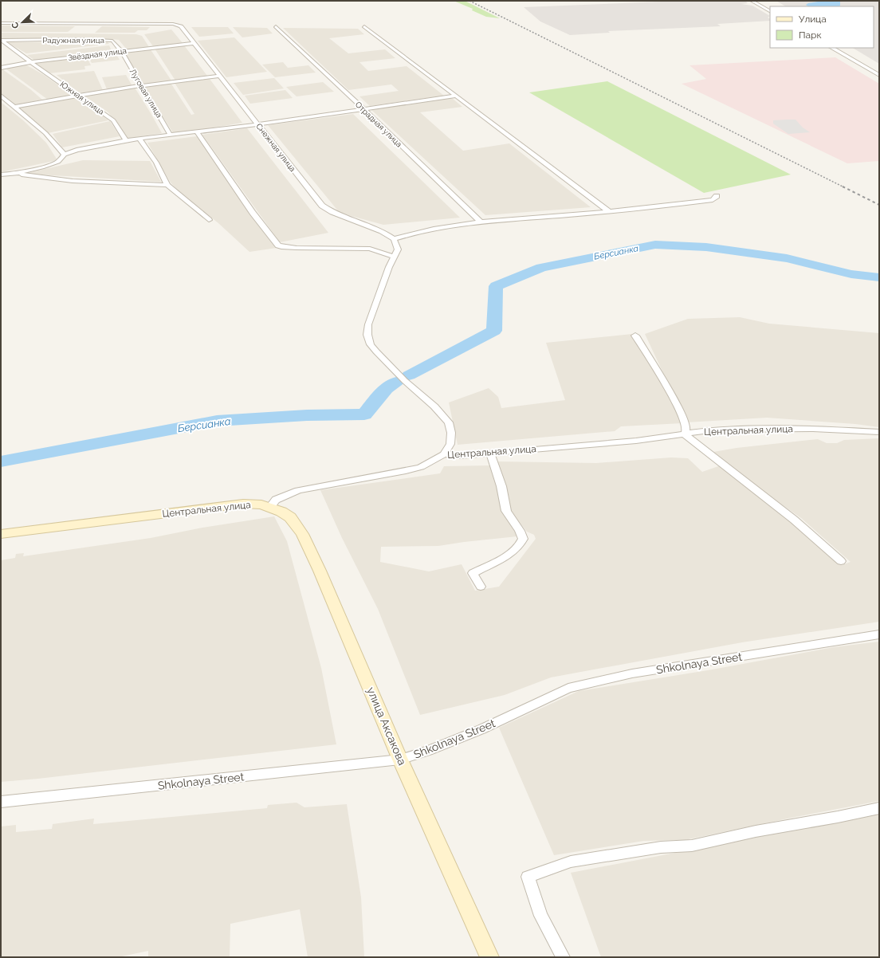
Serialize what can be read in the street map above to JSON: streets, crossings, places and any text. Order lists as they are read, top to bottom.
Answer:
{
  "streets": {
    "street": [
      "Радужная улица",
      "Звёздная улица",
      "Луговая улица",
      "Южная улица",
      "Отрадная улица",
      "Снежная улица",
      "Центральная улица",
      "Shkolnaya Street",
      "улица Аксакова"
    ]
  },
  "crossings": [
    ["Радужная улица", "Звёздная улица"],
    ["Радужная улица", "Луговая улица"],
    ["Радужная улица", "Южная улица"],
    ["Звёздная улица", "Луговая улица"],
    ["Звёздная улица", "Южная улица"],
    ["Звёздная улица", "Снежная улица"],
    ["Центральная улица", "улица Аксакова"],
    ["Shkolnaya Street", "улица Аксакова"]
  ],
  "water": ["Берсианка"],
  "legend": ["Улица", "Парк"],
  "north": "bottom left"
}
